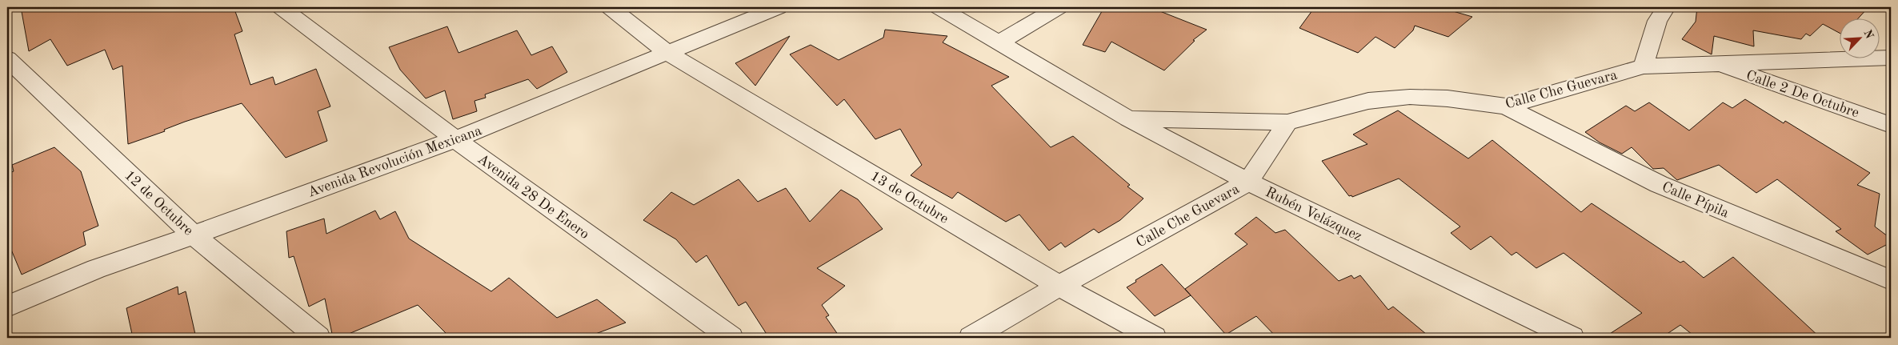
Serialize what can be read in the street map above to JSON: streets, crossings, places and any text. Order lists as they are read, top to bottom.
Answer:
{
  "streets": {
    "street": [
      "Calle Che Guevara",
      "Calle 2 De Octubre",
      "Avenida Revolución Mexicana",
      "Avenida 28 De Enero",
      "13 de Octubre",
      "Calle Pípila",
      "12 de Octubre",
      "Rubén Velázquez"
    ]
  },
  "crossings": [
    ["Calle Che Guevara", "Calle 2 De Octubre"],
    ["Calle Che Guevara", "13 de Octubre"],
    ["Calle Che Guevara", "Calle Pípila"],
    ["Calle Che Guevara", "Rubén Velázquez"],
    ["Avenida Revolución Mexicana", "Avenida 28 De Enero"],
    ["Avenida Revolución Mexicana", "13 de Octubre"],
    ["Avenida Revolución Mexicana", "12 de Octubre"]
  ],
  "north": "top right"
}
